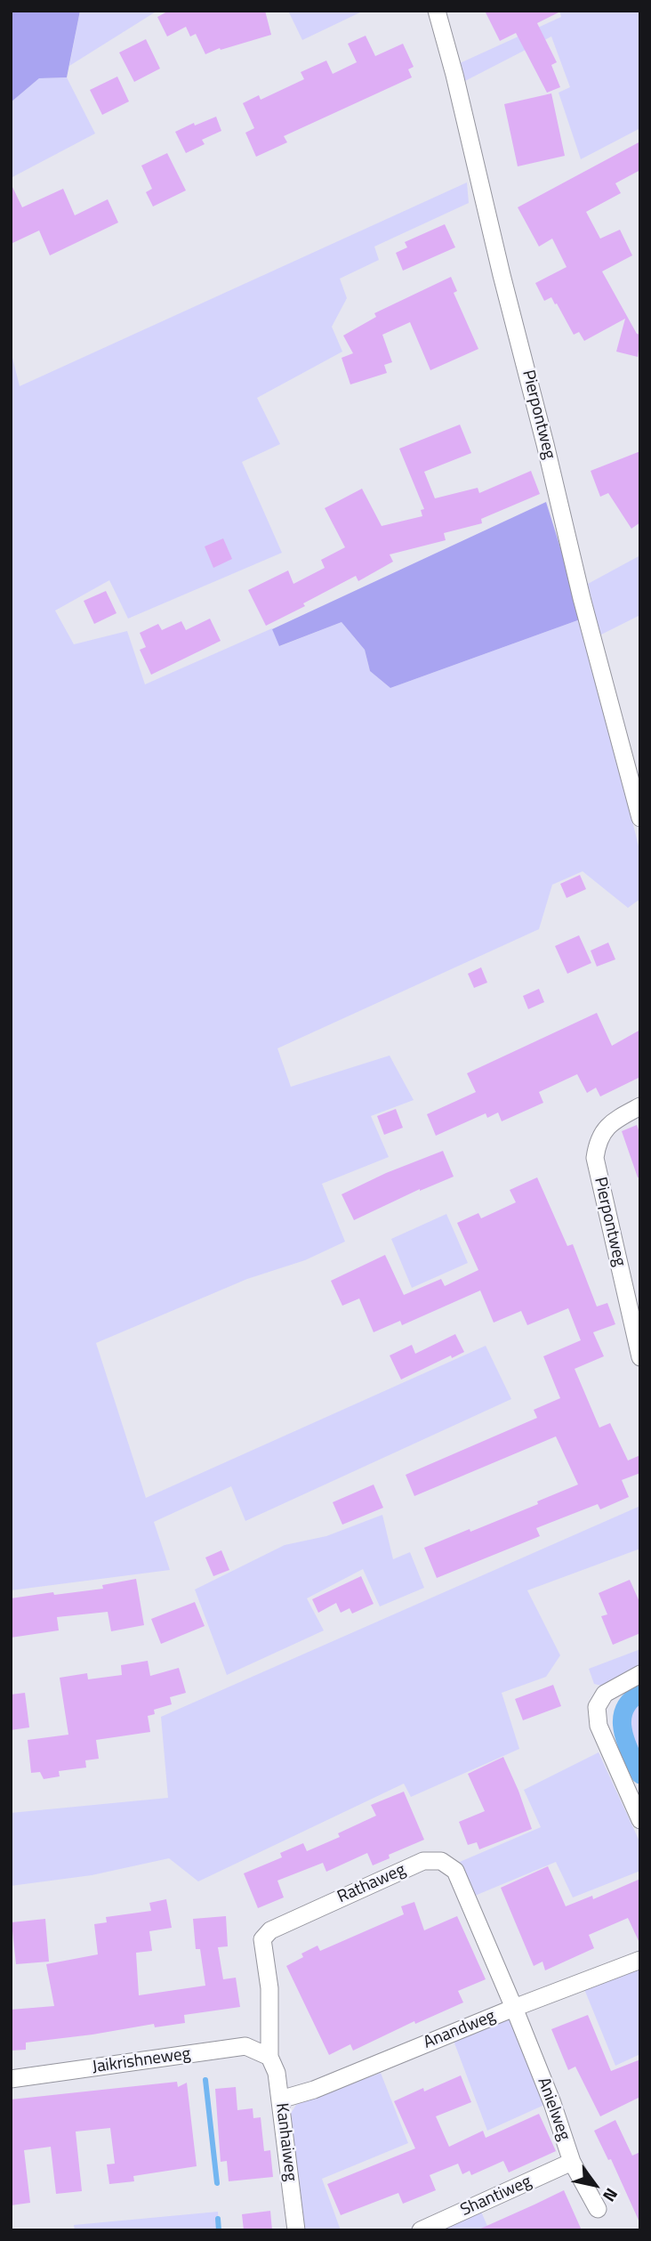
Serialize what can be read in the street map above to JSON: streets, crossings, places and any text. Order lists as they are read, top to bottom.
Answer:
{
  "streets": {
    "street": [
      "Pierpontweg",
      "Rathaweg",
      "Anandweg",
      "Jaikrishneweg",
      "Anielweg",
      "Kanhaiweg",
      "Shantiweg"
    ]
  },
  "crossings": [
    ["Rathaweg", "Anandweg"],
    ["Rathaweg", "Jaikrishneweg"],
    ["Rathaweg", "Anielweg"],
    ["Rathaweg", "Kanhaiweg"],
    ["Anandweg", "Anielweg"],
    ["Anandweg", "Kanhaiweg"],
    ["Jaikrishneweg", "Kanhaiweg"],
    ["Anielweg", "Shantiweg"]
  ],
  "north": "bottom right"
}
